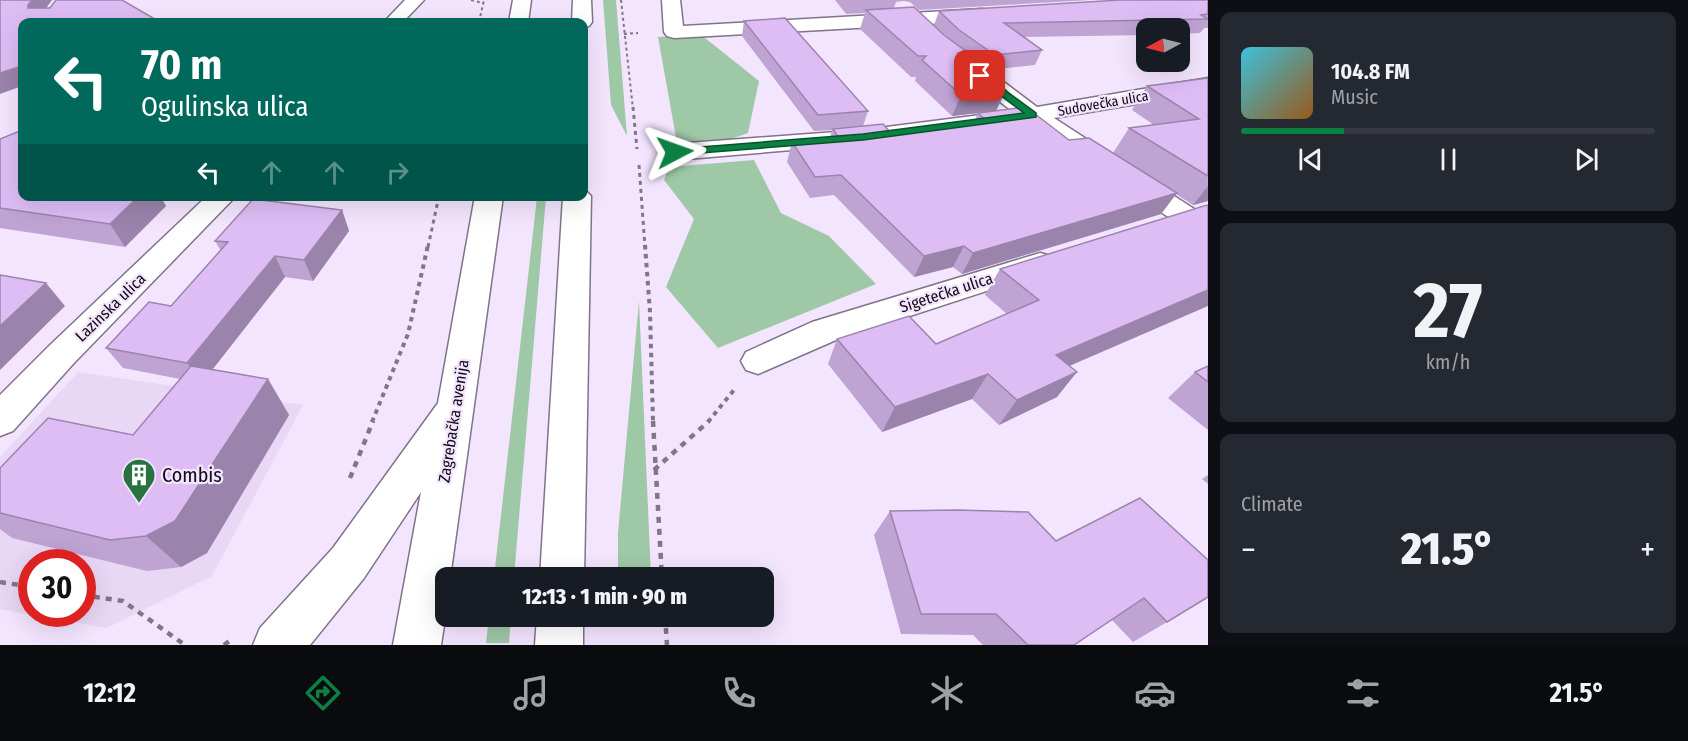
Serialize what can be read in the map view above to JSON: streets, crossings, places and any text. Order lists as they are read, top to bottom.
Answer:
{
  "streets": {
    "street": [
      "Sudovečka ulica",
      "Sigetečka ulica",
      "Lazinska ulica",
      "Zagrebačka avenija"
    ]
  },
  "places": {
    "building": ["Combis"]
  },
  "north": "left",
  "page": {
    "turn": ["70 m", "Ogulinska ulica"],
    "song": ["104.8 FM", "Music"],
    "tile": [
      ["27", "km/h"],
      "Climate"
    ],
    "heat": ["−", "21.5°", "+"],
    "limit": "30",
    "trip": "12:13 · 1 min · 90 m",
    "tabs": ["12:12", "21.5°"]
  }
}
